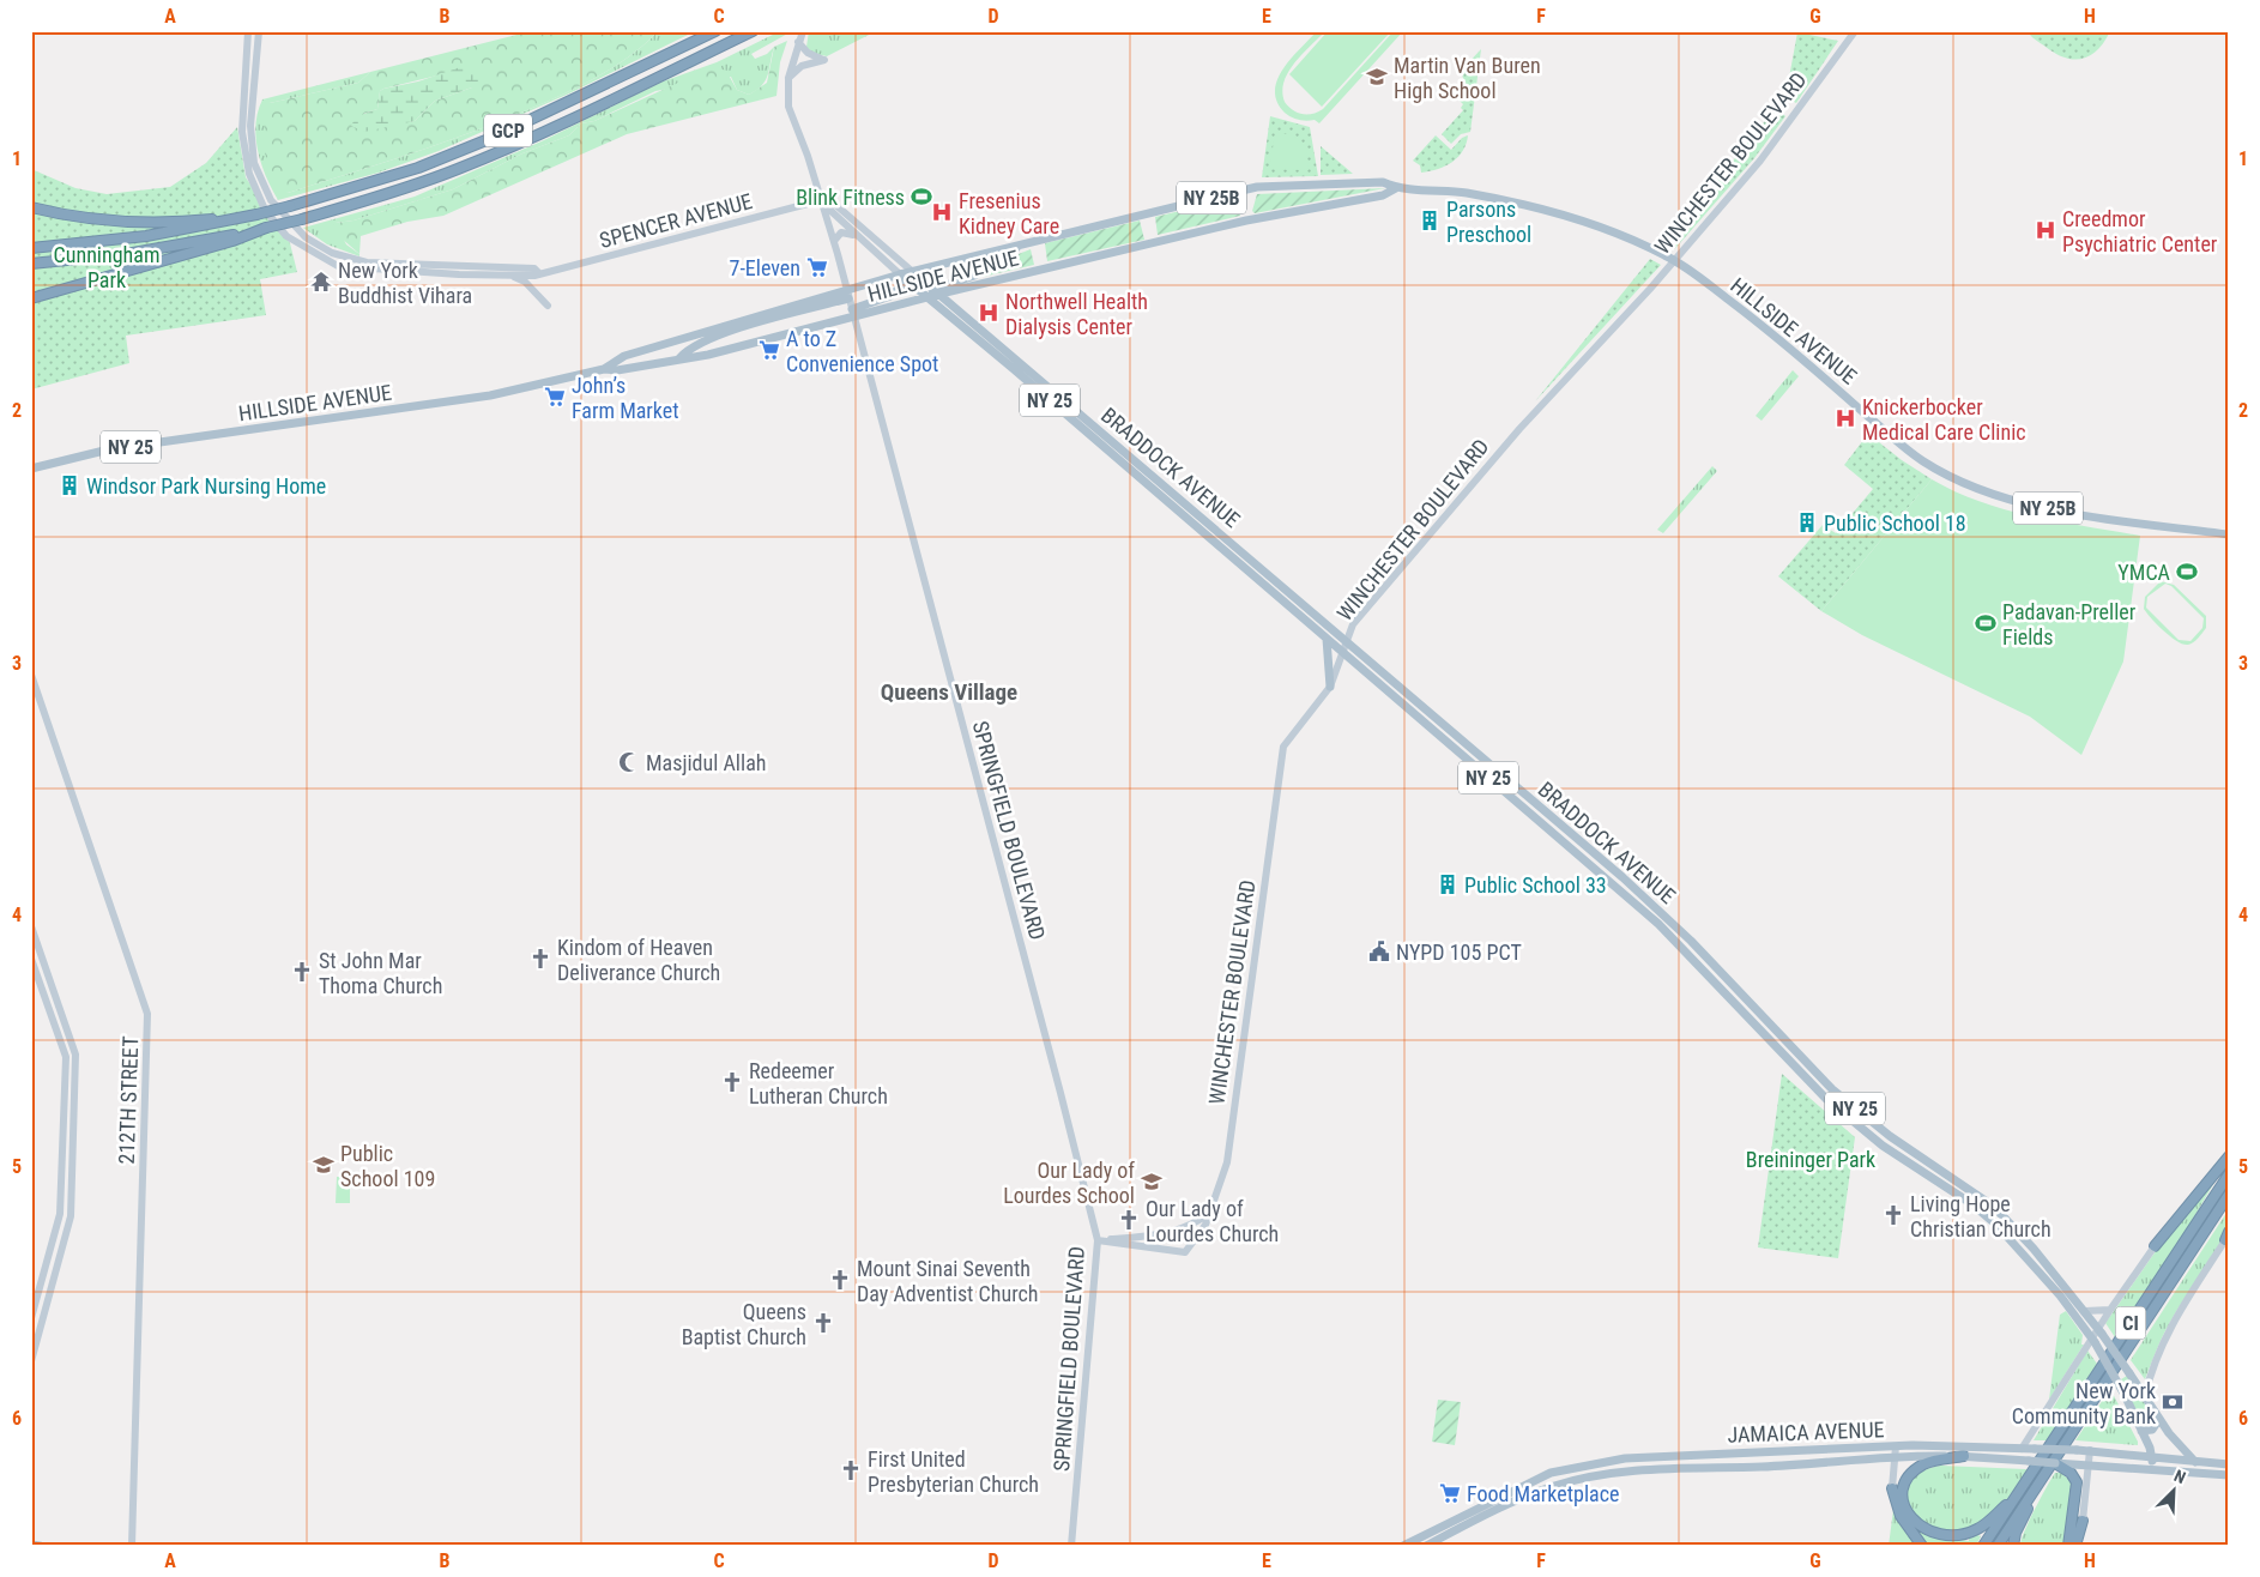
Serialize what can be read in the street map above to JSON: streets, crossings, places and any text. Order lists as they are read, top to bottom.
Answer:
{
  "streets": {
    "highway": ["GCP", "CI"],
    "main road": [
      "WINCHESTER BOULEVARD",
      "NY 25B",
      "SPENCER AVENUE",
      "HILLSIDE AVENUE",
      "NY 25",
      "BRADDOCK AVENUE",
      "SPRINGFIELD BOULEVARD",
      "212TH STREET",
      "JAMAICA AVENUE"
    ]
  },
  "crossings": [
    ["WINCHESTER BOULEVARD", "HILLSIDE AVENUE"],
    ["WINCHESTER BOULEVARD", "BRADDOCK AVENUE"],
    ["WINCHESTER BOULEVARD", "SPRINGFIELD BOULEVARD"],
    ["SPENCER AVENUE", "BRADDOCK AVENUE"],
    ["SPENCER AVENUE", "SPRINGFIELD BOULEVARD"],
    ["HILLSIDE AVENUE", "BRADDOCK AVENUE"],
    ["HILLSIDE AVENUE", "SPRINGFIELD BOULEVARD"],
    ["BRADDOCK AVENUE", "SPRINGFIELD BOULEVARD"],
    ["BRADDOCK AVENUE", "JAMAICA AVENUE"]
  ],
  "districts": ["Queens Village"],
  "parks": ["Cunningham Park", "Breininger Park"],
  "places": {
    "school or university": ["Martin Van Buren High School", "Public School 109", "Our Lady of Lourdes School"],
    "sports": ["Blink Fitness", "YMCA", "Padavan-Preller Fields"],
    "hospital": [
      "Fresenius Kidney Care",
      "Creedmor Psychiatric Center",
      "Northwell Health Dialysis Center",
      "Knickerbocker Medical Care Clinic"
    ],
    "building": [
      "Parsons Preschool",
      "Windsor Park Nursing Home",
      "Public School 18",
      "Public School 33"
    ],
    "supermarket": [
      "7-Eleven",
      "A to Z Convenience Spot",
      "John’s Farm Market",
      "Food Marketplace"
    ],
    "temple": ["New York Buddhist Vihara"],
    "mosque": ["Masjidul Allah"],
    "public building": ["NYPD 105 PCT"],
    "church": [
      "Kindom of Heaven Deliverance Church",
      "St John Mar Thoma Church",
      "Redeemer Lutheran Church",
      "Living Hope Christian Church",
      "Our Lady of Lourdes Church",
      "Mount Sinai Seventh Day Adventist Church",
      "Queens Baptist Church",
      "First United Presbyterian Church"
    ],
    "bank": ["New York Community Bank"]
  },
  "north": "top right",
  "grid": {
    "columns": [
      "A",
      "B",
      "C",
      "D",
      "E",
      "F",
      "G",
      "H"
    ],
    "rows": [
      "1",
      "2",
      "3",
      "4",
      "5",
      "6"
    ]
  }
}
